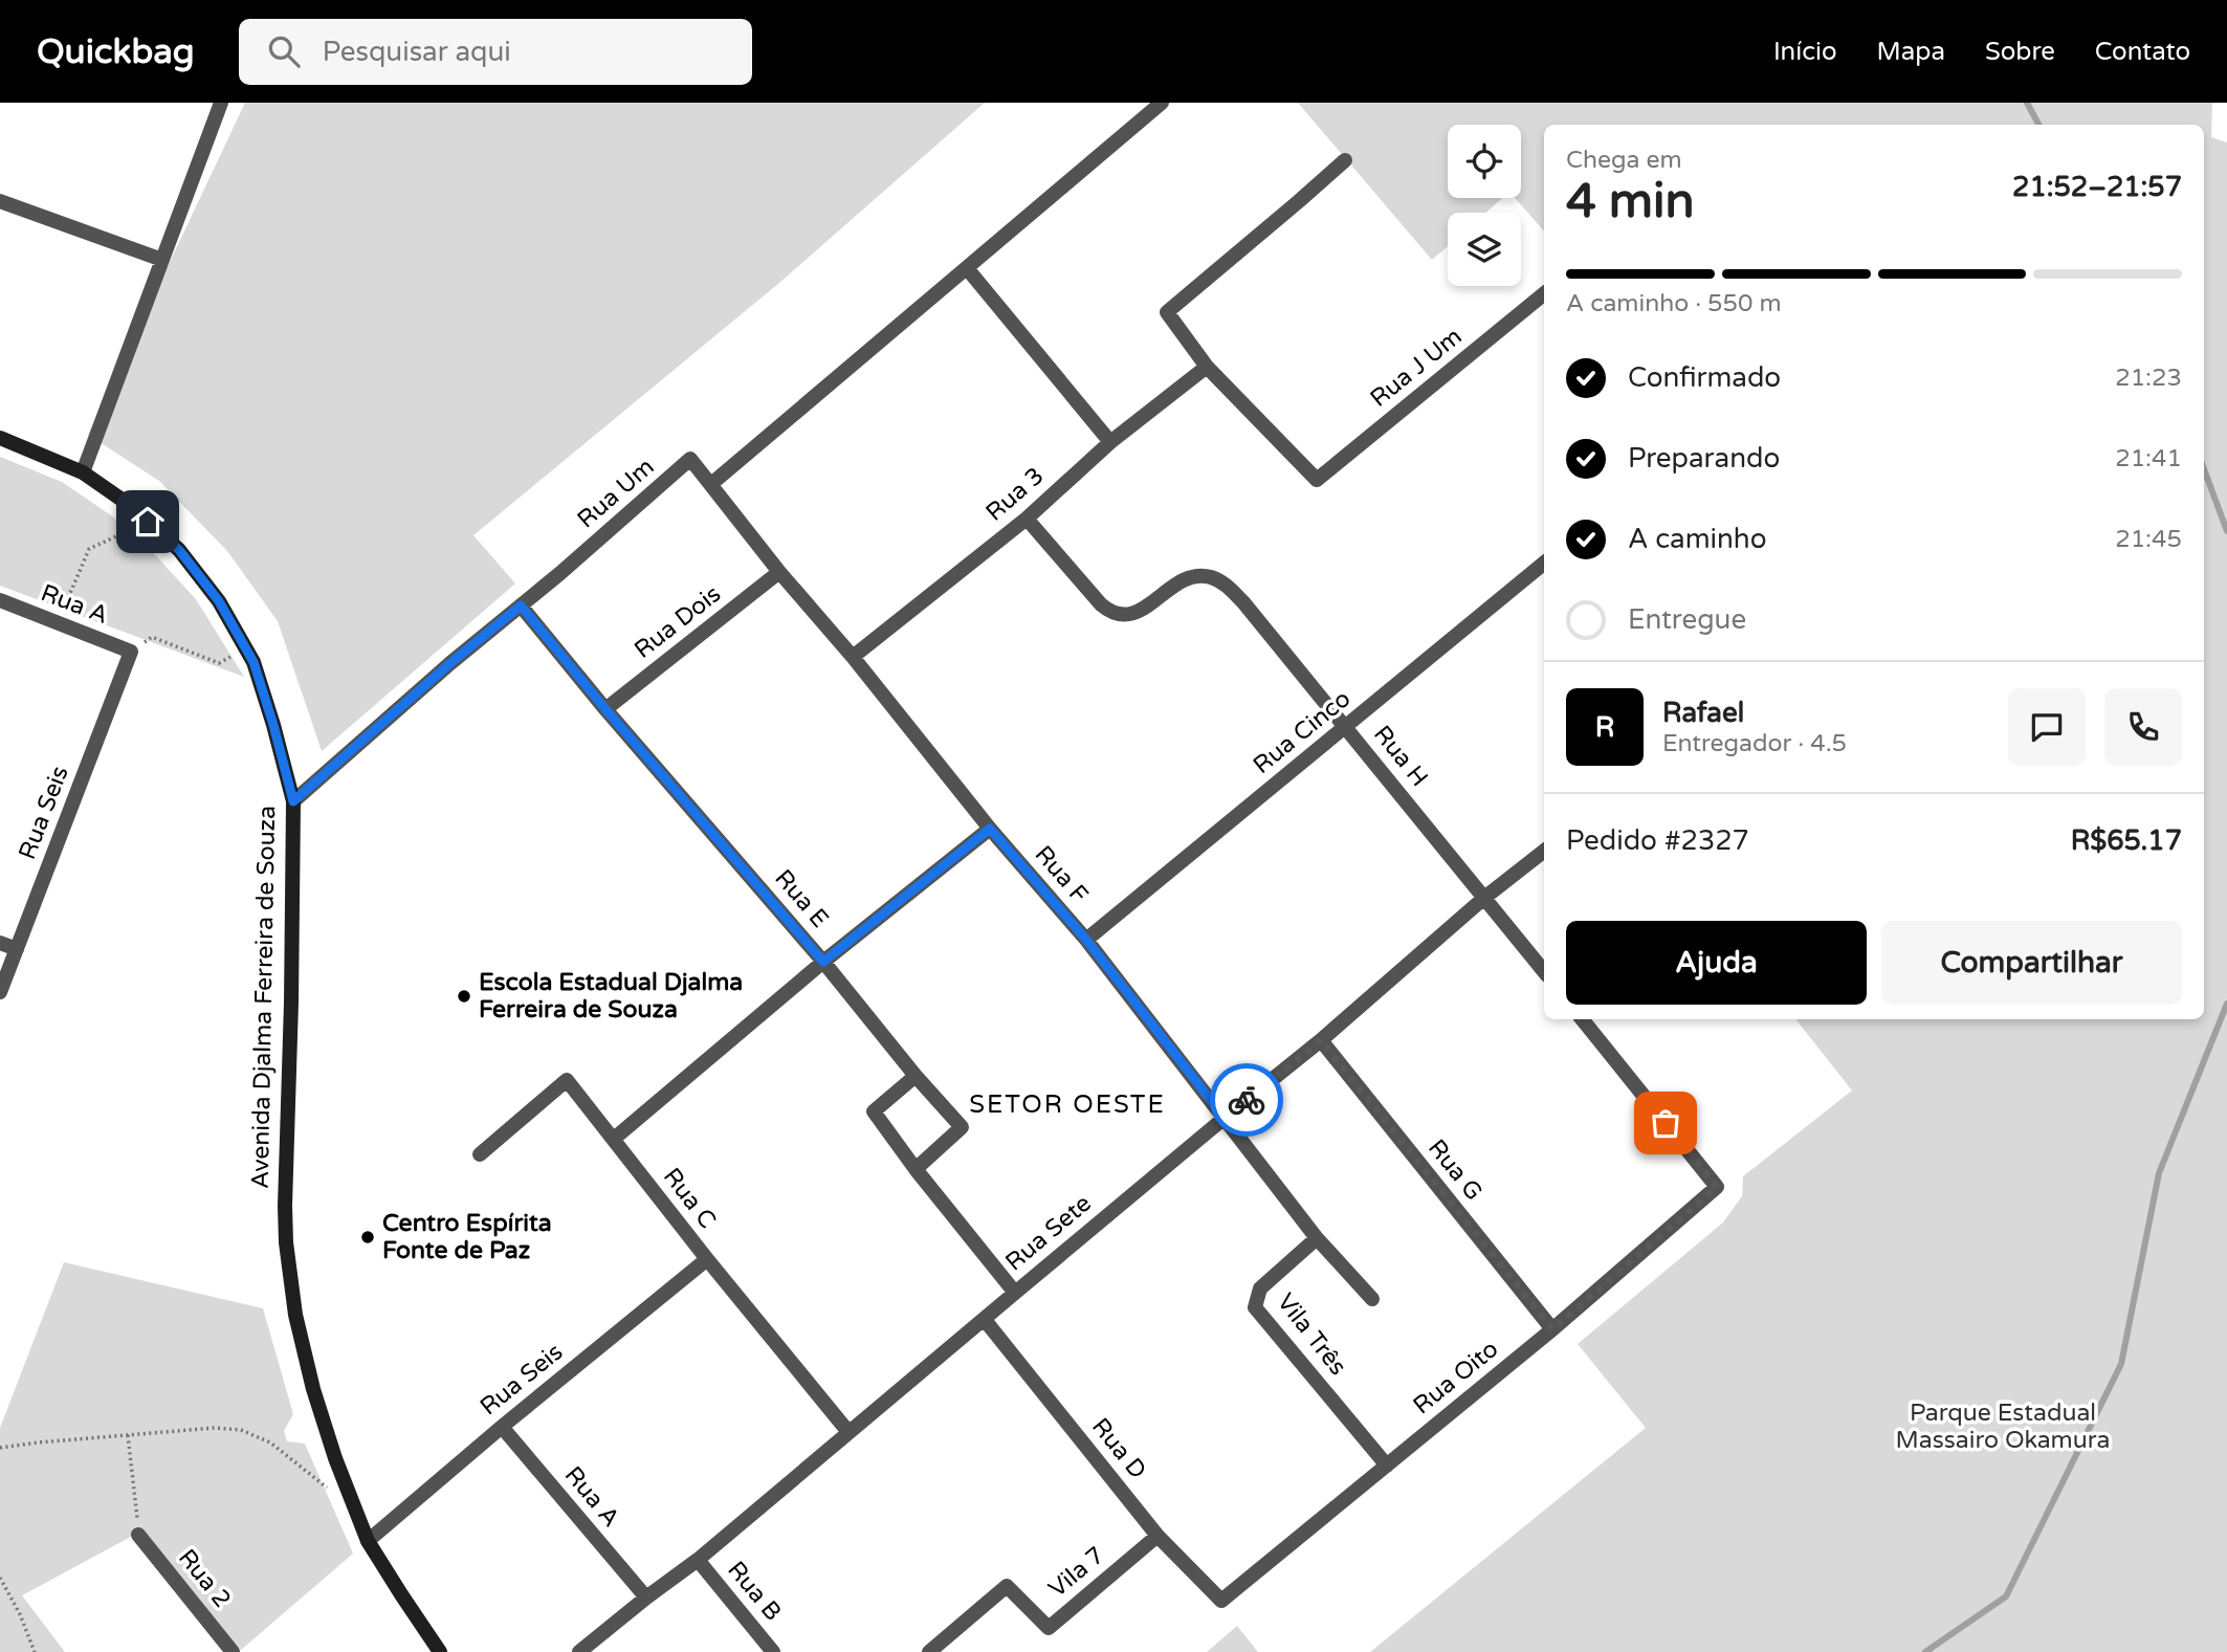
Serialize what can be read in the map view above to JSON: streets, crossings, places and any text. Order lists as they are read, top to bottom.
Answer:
{
  "streets": {
    "main road": ["Avenida Djalma Ferreira de Souza"],
    "street": [
      "Rua J Um",
      "Rua Um",
      "Rua 3",
      "Rua A",
      "Rua Dois",
      "Rua Cinco",
      "Rua H",
      "Rua Seis",
      "Rua F",
      "Rua E",
      "Rua G",
      "Rua C",
      "Rua Sete",
      "Vila Três",
      "Rua Oito",
      "Rua D",
      "Vila 7",
      "Rua 2",
      "Rua B"
    ]
  },
  "crossings": [
    ["Rua J Um", "Rua 3"],
    ["Rua Um", "Rua F"],
    ["Rua Um", "Rua E"],
    ["Rua Um", "Avenida Djalma Ferreira de Souza"],
    ["Rua 3", "Rua H"],
    ["Rua 3", "Rua F"],
    ["Rua A", "Rua Seis"],
    ["Rua A", "Rua Sete"],
    ["Rua Dois", "Rua F"],
    ["Rua Dois", "Rua E"],
    ["Rua Cinco", "Rua H"],
    ["Rua Cinco", "Rua F"],
    ["Rua H", "Rua Sete"],
    ["Rua Seis", "Avenida Djalma Ferreira de Souza"],
    ["Rua Seis", "Rua C"],
    ["Rua F", "Rua Sete"],
    ["Rua F", "Vila Três"],
    ["Rua G", "Rua Sete"],
    ["Rua G", "Rua Oito"],
    ["Rua C", "Rua Sete"],
    ["Rua Sete", "Rua D"],
    ["Rua Sete", "Rua B"],
    ["Vila Três", "Rua Oito"],
    ["Rua Oito", "Rua D"],
    ["Rua D", "Vila 7"]
  ],
  "districts": ["SETOR OESTE"],
  "parks": ["Parque Estadual Massairo Okamura"],
  "places": ["Escola Estadual Djalma Ferreira de Souza", "Centro Espírita Fonte de Paz"],
  "page": {
    "header": "Quickbag",
    "search": "Pesquisar aqui",
    "nav": [
      "Início",
      "Mapa",
      "Sobre",
      "Contato"
    ],
    "heading": ["4 min", "Chega em", "21:52–21:57"],
    "panel": [
      "Rafael",
      "Entregador · 4.5",
      "Pedido #2327",
      "R$65.17"
    ],
    "bar": "A caminho · 550 m",
    "list": [
      ["Confirmado", "21:23"],
      ["Preparando", "21:41"],
      ["A caminho", "21:45"],
      "Entregue"
    ],
    "round": "R",
    "buttons": ["Ajuda", "Compartilhar"]
  }
}
